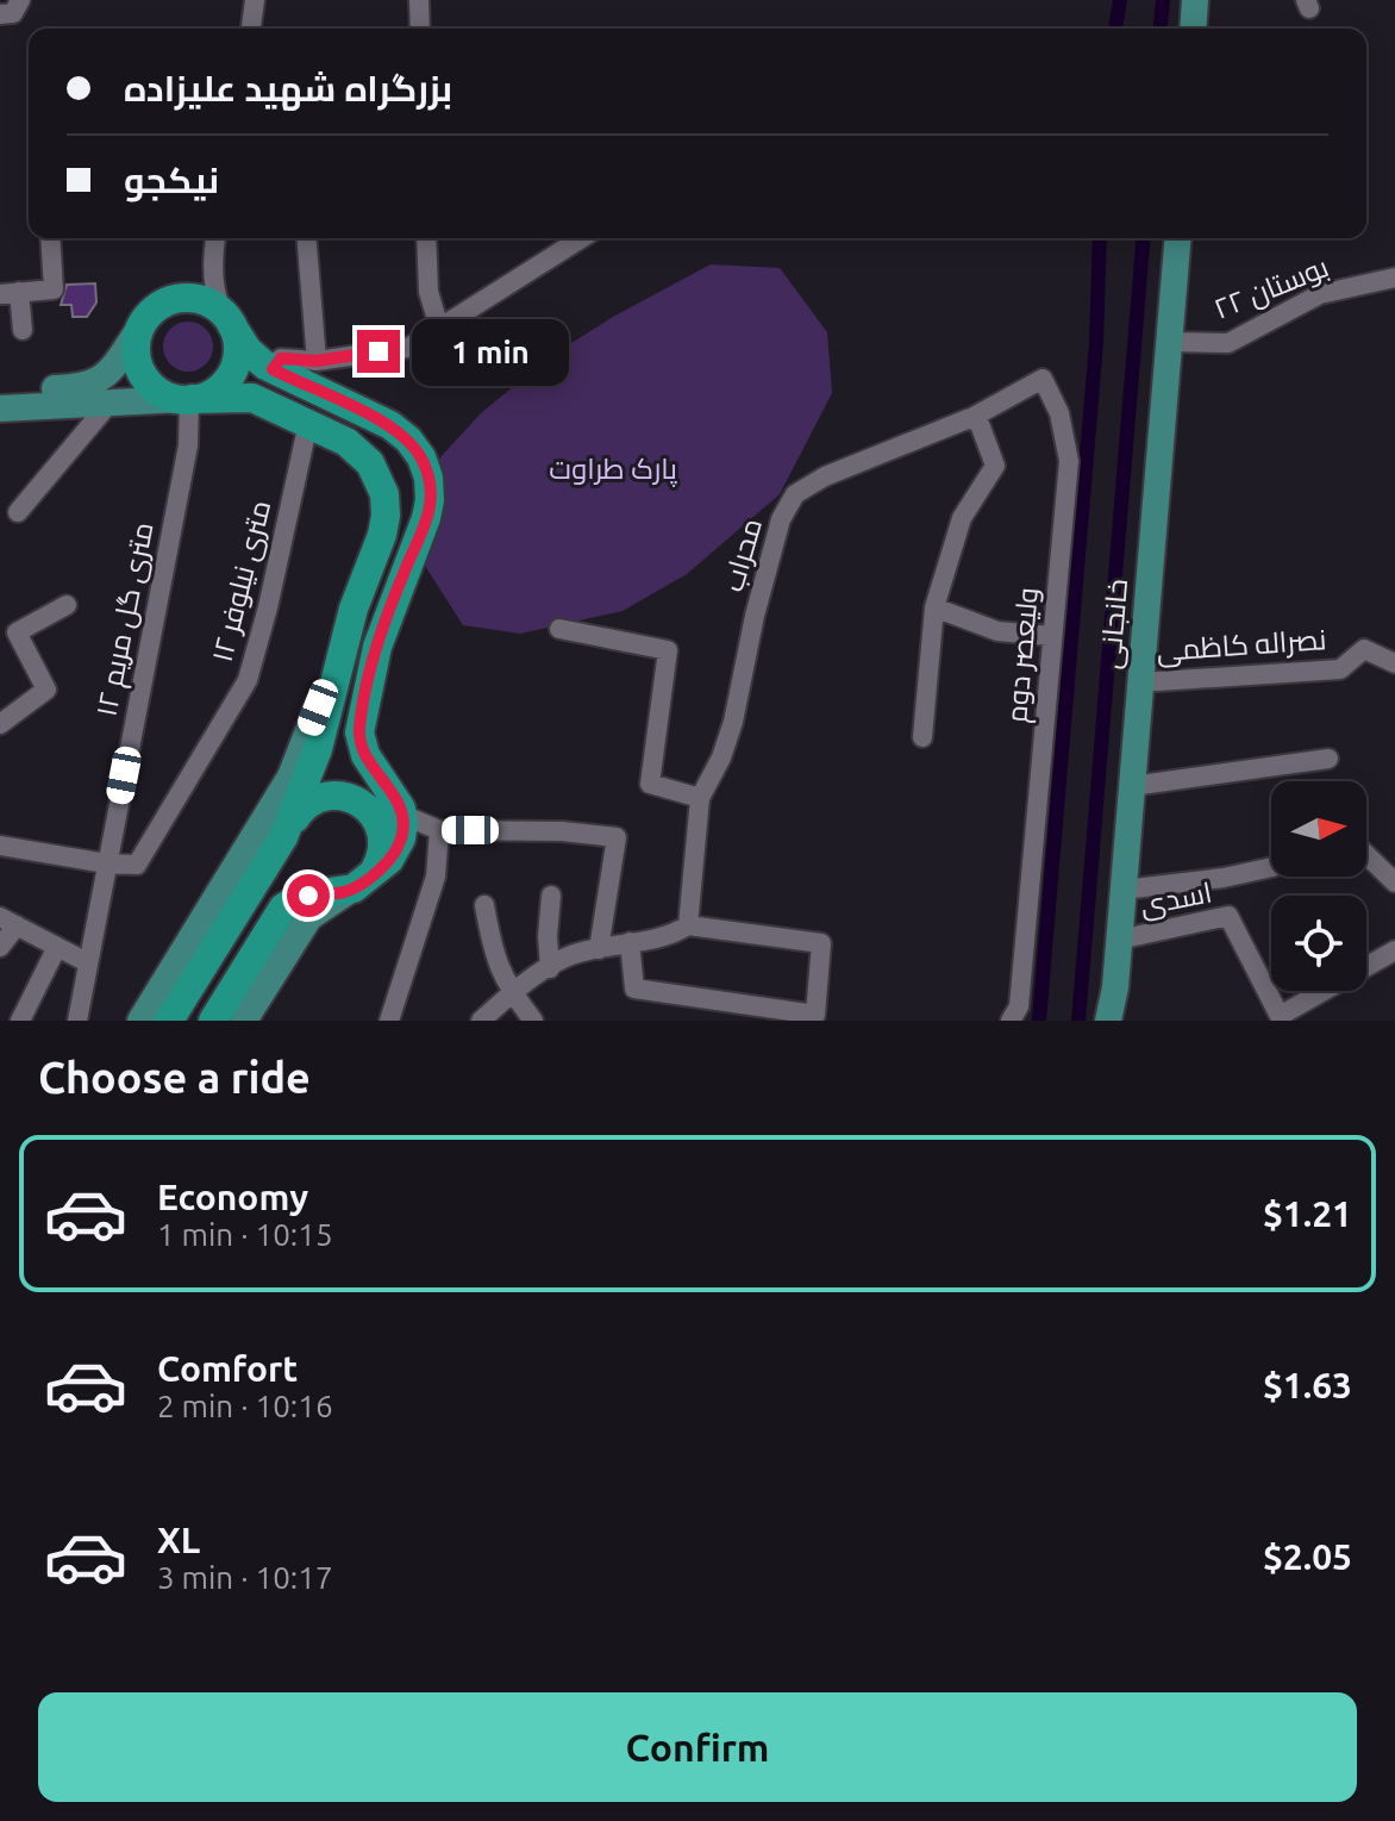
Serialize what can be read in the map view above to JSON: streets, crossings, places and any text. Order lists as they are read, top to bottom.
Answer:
{
  "streets": {
    "main road": ["خانجانی"],
    "street": [
      "بوستان ۲۲",
      "محراب",
      "۱۲ متری نیلوفر",
      "۱۲ متری گل مریم",
      "نصراله کاظمی",
      "ولیعصر دوم",
      "اسدی"
    ]
  },
  "crossings": [
    ["بوستان ۲۲", "خانجانی"],
    ["محراب", "ولیعصر دوم"],
    ["۱۲ متری نیلوفر", "۱۲ متری گل مریم"],
    ["خانجانی", "نصراله کاظمی"],
    ["خانجانی", "اسدی"]
  ],
  "parks": ["پارک طراوت"],
  "north": "right",
  "page": {
    "banner": ["بزرگراه شهید علیزاده", "نیکجو"],
    "bubble": "1 min",
    "heading": "Choose a ride",
    "list": [
      {
        "name": "Economy",
        "note": "1 min · 10:15",
        "value": "$1.21"
      },
      {
        "name": "Comfort",
        "note": "2 min · 10:16",
        "value": "$1.63"
      },
      {
        "name": "XL",
        "note": "3 min · 10:17",
        "value": "$2.05"
      }
    ],
    "buttons": "Confirm"
  }
}
